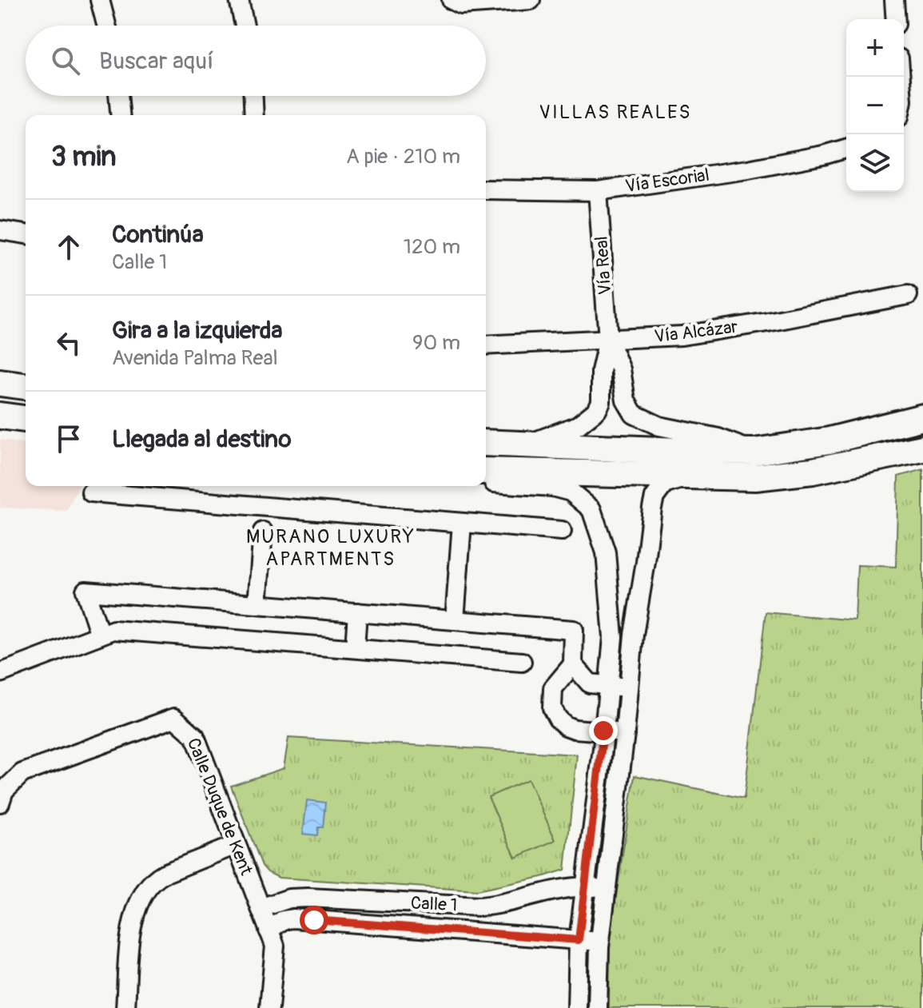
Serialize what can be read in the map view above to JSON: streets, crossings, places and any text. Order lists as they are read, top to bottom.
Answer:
{
  "streets": {
    "street": [
      "Vía Escorial",
      "Vía Real",
      "Vía Alcázar",
      "Calle Duque de Kent",
      "Calle 1"
    ]
  },
  "crossings": [
    ["Vía Escorial", "Vía Real"],
    ["Vía Real", "Vía Alcázar"],
    ["Calle Duque de Kent", "Calle 1"]
  ],
  "districts": ["VILLAS REALES", "MURANO LUXURY APARTMENTS"],
  "page": {
    "map_buttons": ["+", "−"],
    "search": "Buscar aquí",
    "heading": ["3 min", "A pie · 210 m"],
    "list": [
      ["Continúa", "Calle 1", "120 m"],
      ["Gira a la izquierda", "Avenida Palma Real", "90 m"],
      "Llegada al destino"
    ]
  }
}
